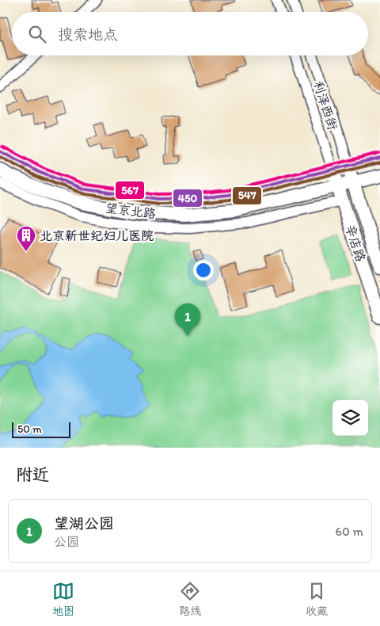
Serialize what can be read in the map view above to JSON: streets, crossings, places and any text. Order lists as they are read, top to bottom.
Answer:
{
  "streets": {
    "main road": ["望京北路", "辛店路"],
    "street": ["利泽西街"]
  },
  "crossings": [
    ["利泽西街", "望京北路"],
    ["利泽西街", "辛店路"],
    ["望京北路", "辛店路"]
  ],
  "places": {
    "building": ["北京新世纪妇儿医院"]
  },
  "lines": ["transit line 567", "transit line 450", "transit line 547"],
  "scale_bar": "50 m",
  "page": {
    "search": "搜索地点",
    "pins": "1",
    "scale": "50 m",
    "heading": "附近",
    "list": [
      {
        "mark": "1",
        "name": "望湖公园",
        "note": "公园",
        "value": "60 m"
      }
    ],
    "nav": ["地图", "路线", "收藏"]
  }
}
